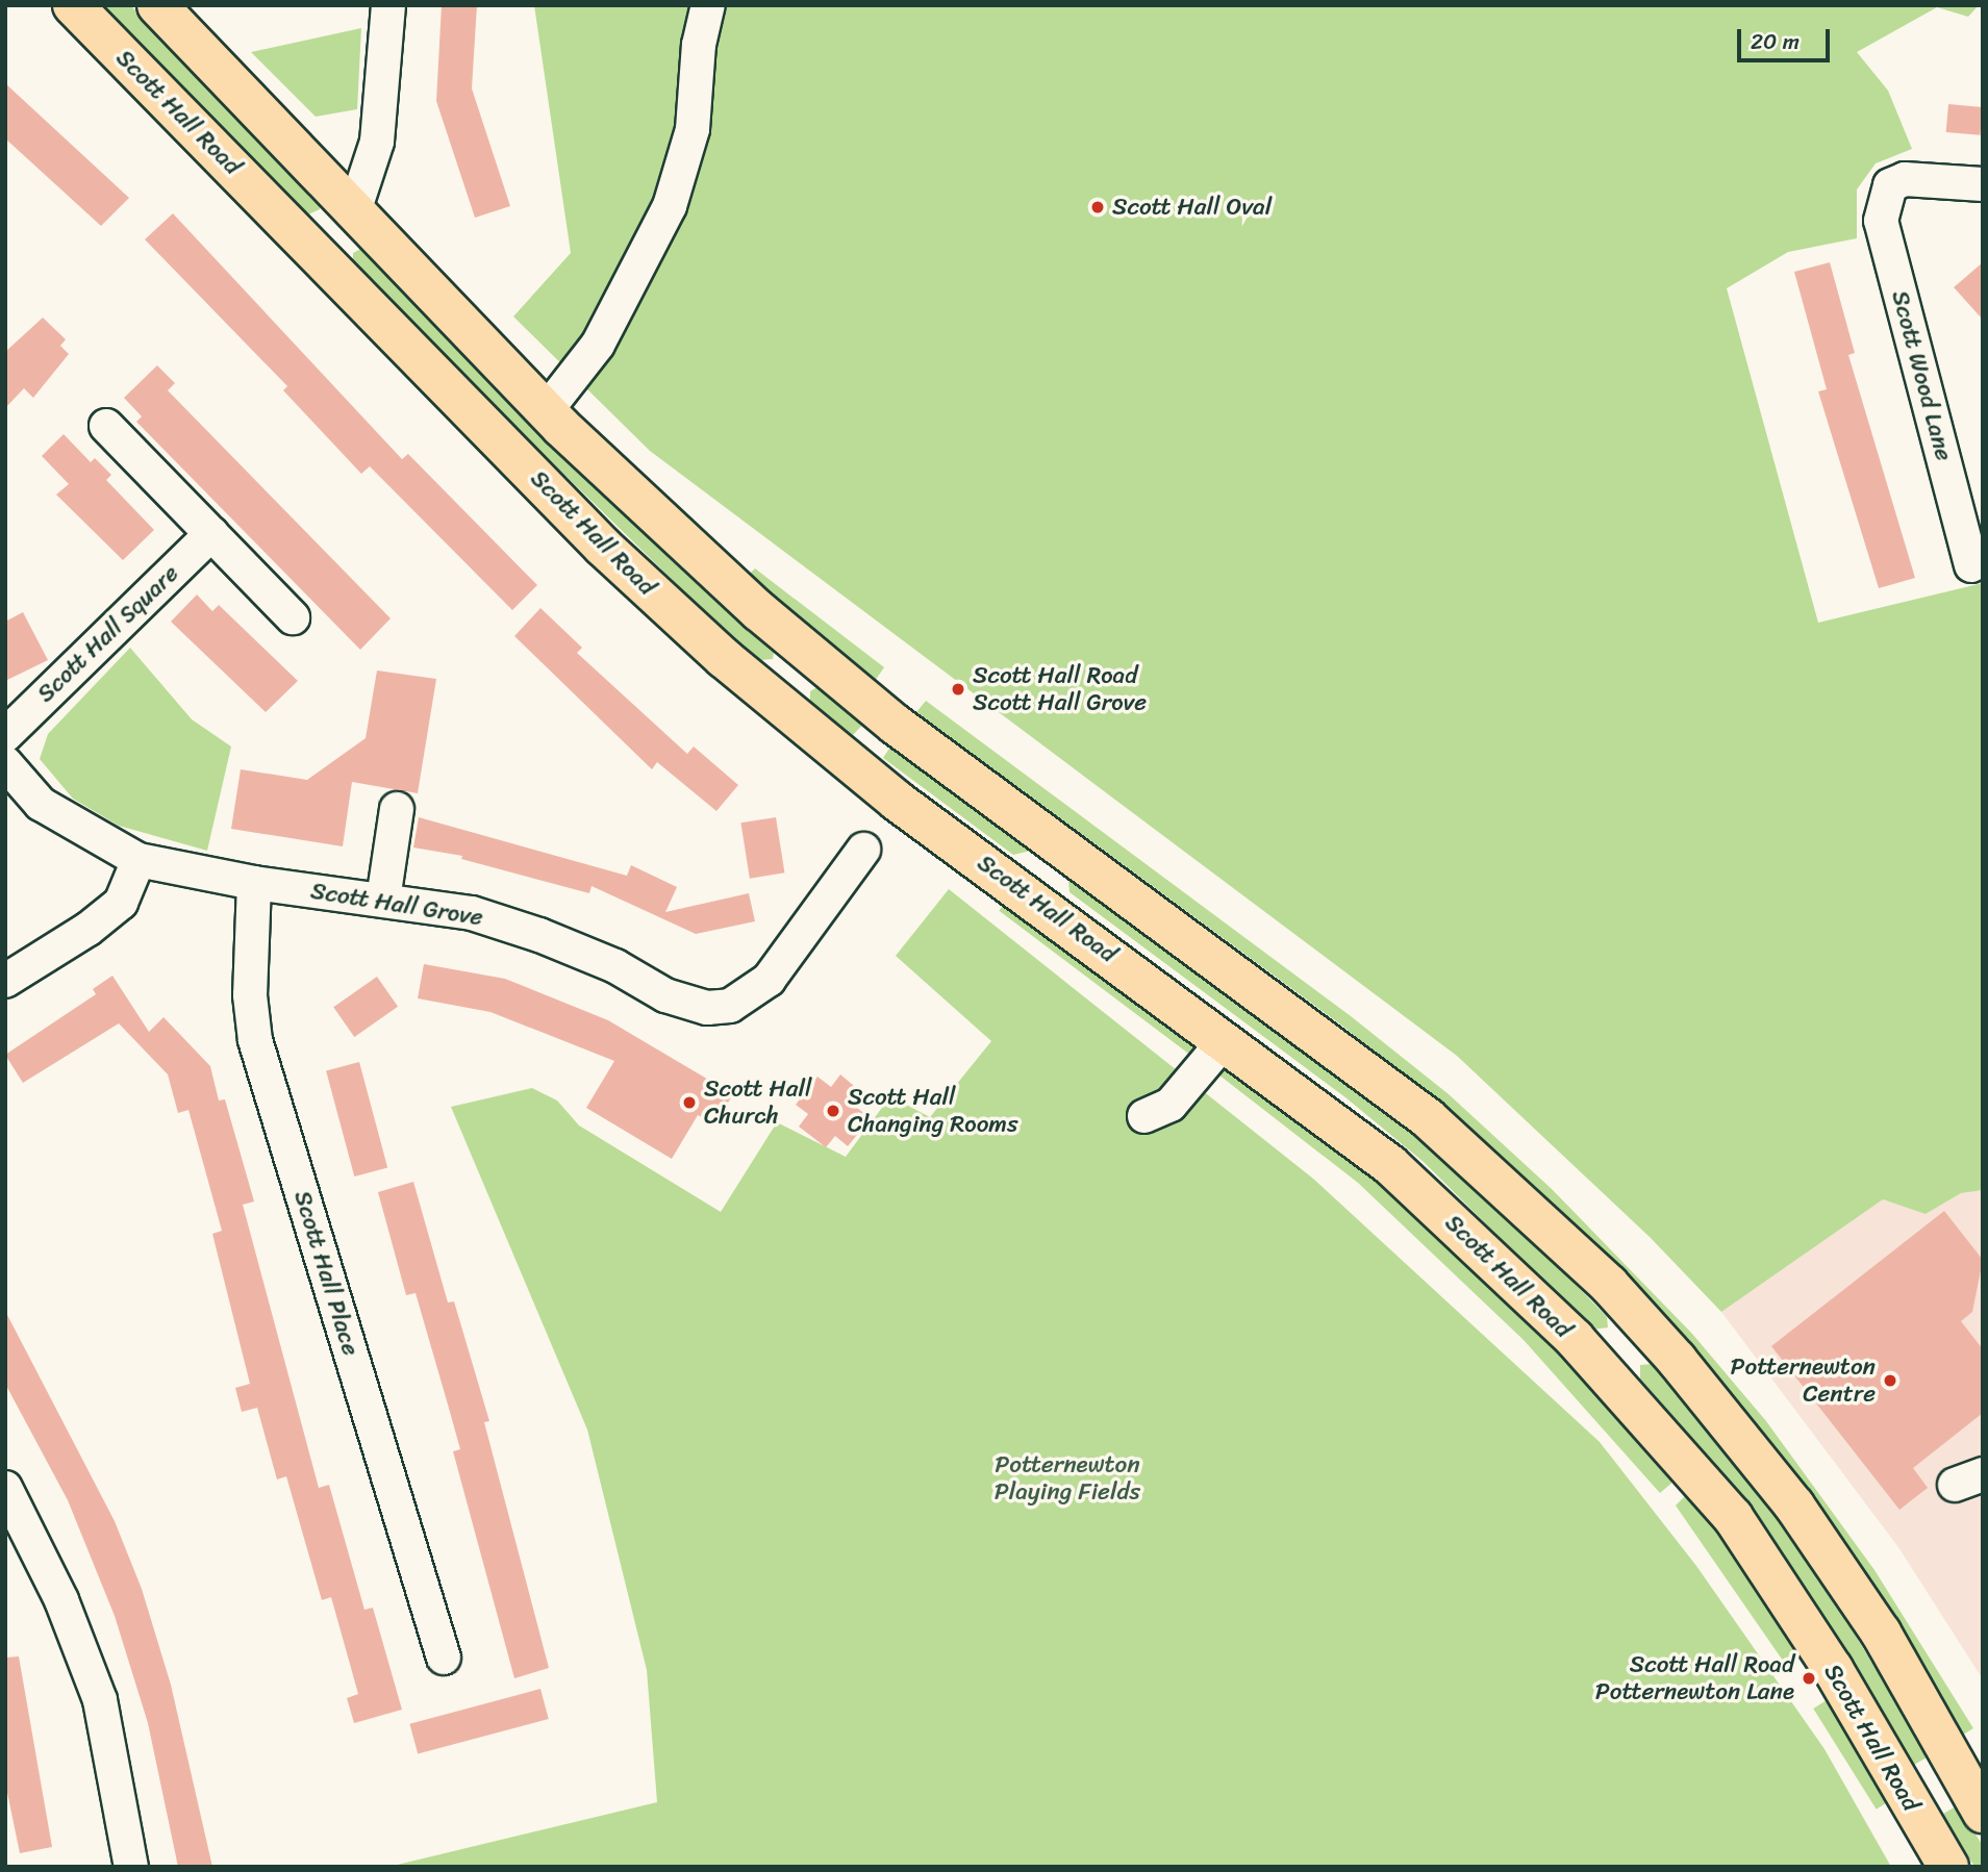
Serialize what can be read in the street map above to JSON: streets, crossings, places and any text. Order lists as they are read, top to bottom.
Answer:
{
  "streets": {
    "highway": ["Scott Hall Road"],
    "street": [
      "Scott Wood Lane",
      "Scott Hall Square",
      "Scott Hall Grove",
      "Scott Hall Place"
    ]
  },
  "crossings": [
    ["Scott Hall Grove", "Scott Hall Place"]
  ],
  "parks": ["Potternewton Playing Fields"],
  "places": [
    "Scott Hall Oval",
    "Scott Hall Road Scott Hall Grove",
    "Scott Hall Church",
    "Scott Hall Changing Rooms",
    "Potternewton Centre",
    "Scott Hall Road Potternewton Lane"
  ],
  "scale_bar": "20 m"
}
